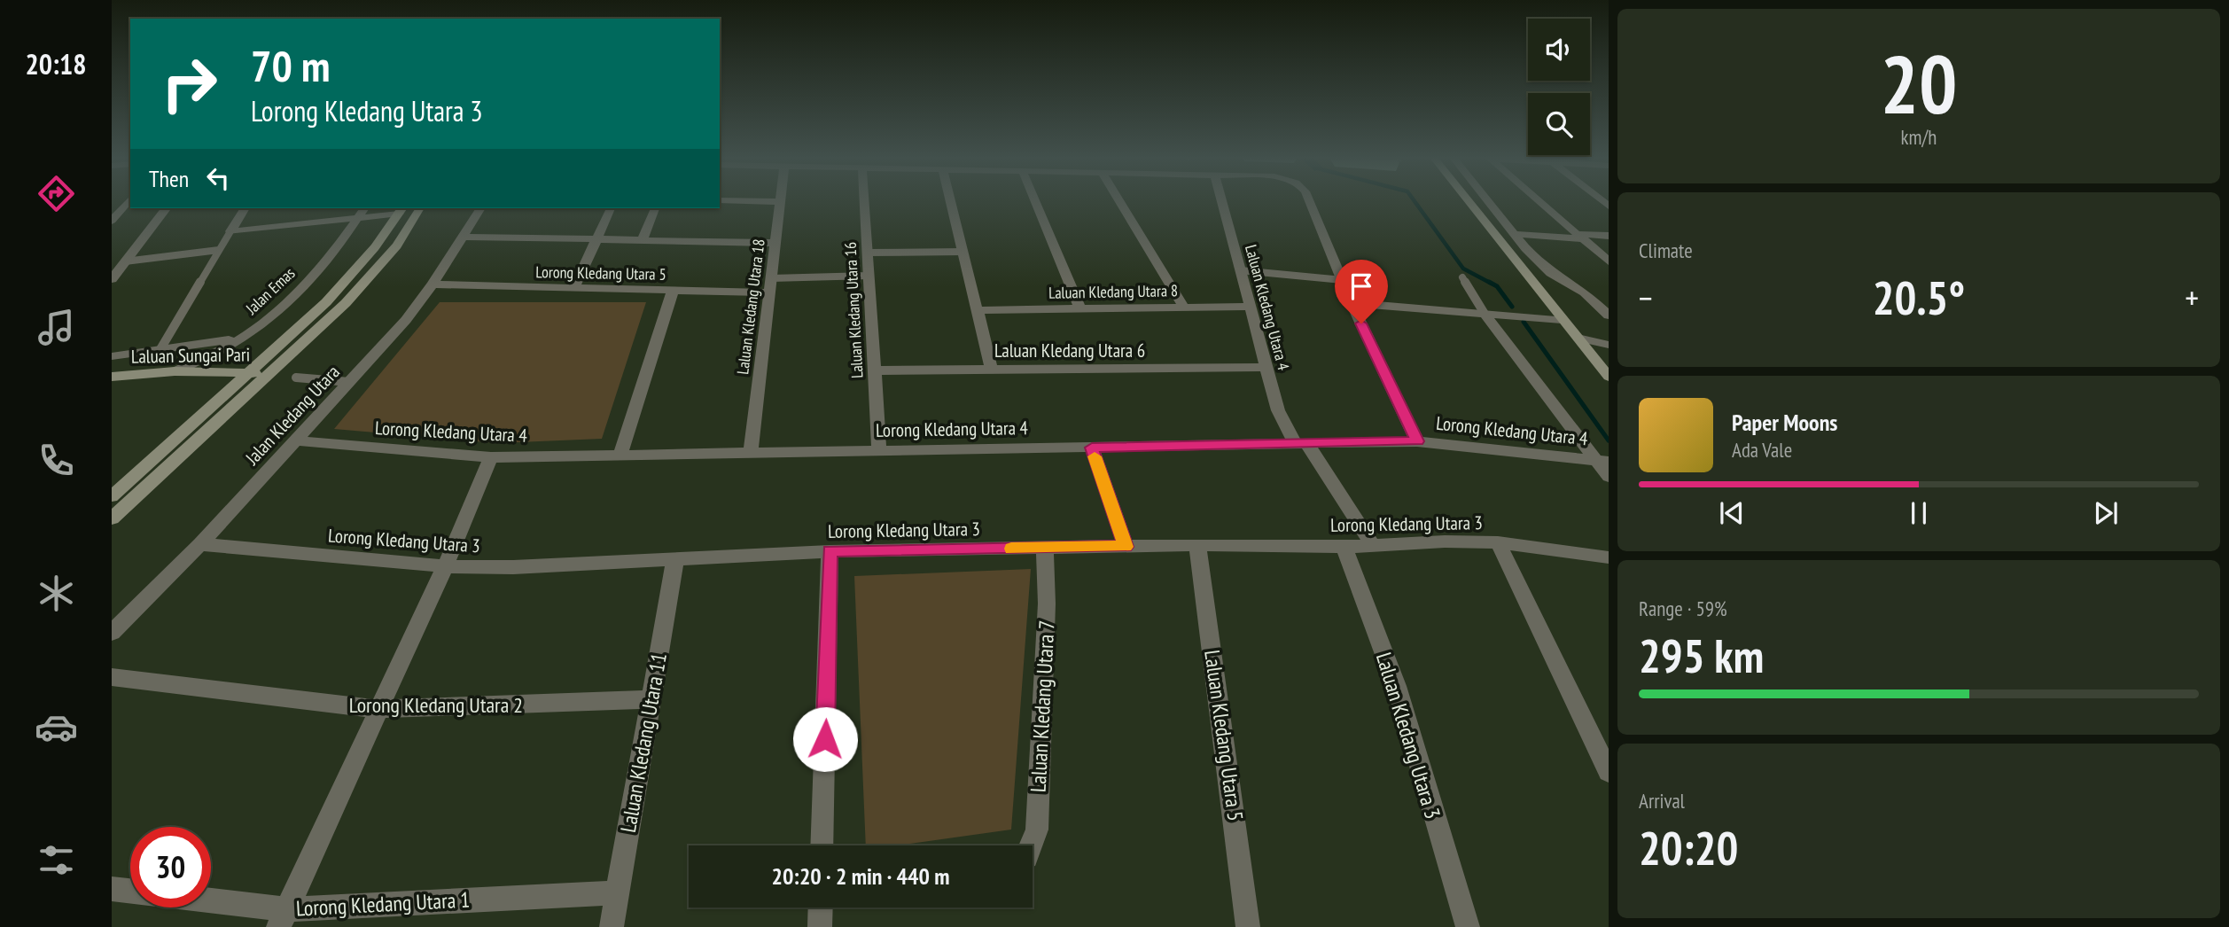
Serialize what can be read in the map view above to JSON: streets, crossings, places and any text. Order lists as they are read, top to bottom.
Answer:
{
  "streets": {
    "main road": ["Laluan Sungai Pari"],
    "street": [
      "Lorong Kledang Utara 5",
      "Jalan Emas",
      "Laluan Kledang Utara 8",
      "Laluan Kledang Utara 18",
      "Laluan Kledang Utara 4",
      "Laluan Kledang Utara 16",
      "Laluan Kledang Utara 6",
      "Jalan Kledang Utara",
      "Lorong Kledang Utara 4",
      "Lorong Kledang Utara 3",
      "Lorong Kledang Utara 2",
      "Laluan Kledang Utara 7",
      "Laluan Kledang Utara 5",
      "Laluan Kledang Utara 3",
      "Laluan Kledang Utara 11",
      "Lorong Kledang Utara 1"
    ]
  },
  "crossings": [
    ["Lorong Kledang Utara 5", "Laluan Kledang Utara 18"],
    ["Lorong Kledang Utara 5", "Jalan Kledang Utara"],
    ["Jalan Emas", "Laluan Sungai Pari"],
    ["Laluan Kledang Utara 8", "Laluan Kledang Utara 4"],
    ["Laluan Kledang Utara 18", "Lorong Kledang Utara 4"],
    ["Laluan Kledang Utara 4", "Laluan Kledang Utara 6"],
    ["Laluan Kledang Utara 4", "Lorong Kledang Utara 4"],
    ["Laluan Kledang Utara 4", "Lorong Kledang Utara 3"],
    ["Laluan Kledang Utara 16", "Laluan Kledang Utara 6"],
    ["Laluan Kledang Utara 16", "Lorong Kledang Utara 4"],
    ["Jalan Kledang Utara", "Lorong Kledang Utara 4"],
    ["Jalan Kledang Utara", "Lorong Kledang Utara 3"],
    ["Lorong Kledang Utara 3", "Laluan Kledang Utara 7"],
    ["Lorong Kledang Utara 3", "Laluan Kledang Utara 5"],
    ["Lorong Kledang Utara 3", "Laluan Kledang Utara 3"],
    ["Lorong Kledang Utara 3", "Laluan Kledang Utara 11"],
    ["Lorong Kledang Utara 2", "Laluan Kledang Utara 11"],
    ["Laluan Kledang Utara 11", "Lorong Kledang Utara 1"]
  ],
  "page": {
    "tabs": "20:18",
    "tile": [
      ["20", "km/h"],
      "Climate",
      ["Range · 59%", "295 km"],
      ["Arrival", "20:20"]
    ],
    "turn": ["70 m", "Lorong Kledang Utara 3"],
    "then": "Then",
    "heat": ["−", "20.5°", "+"],
    "song": ["Paper Moons", "Ada Vale"],
    "limit": "30",
    "trip": "20:20 · 2 min · 440 m"
  }
}
